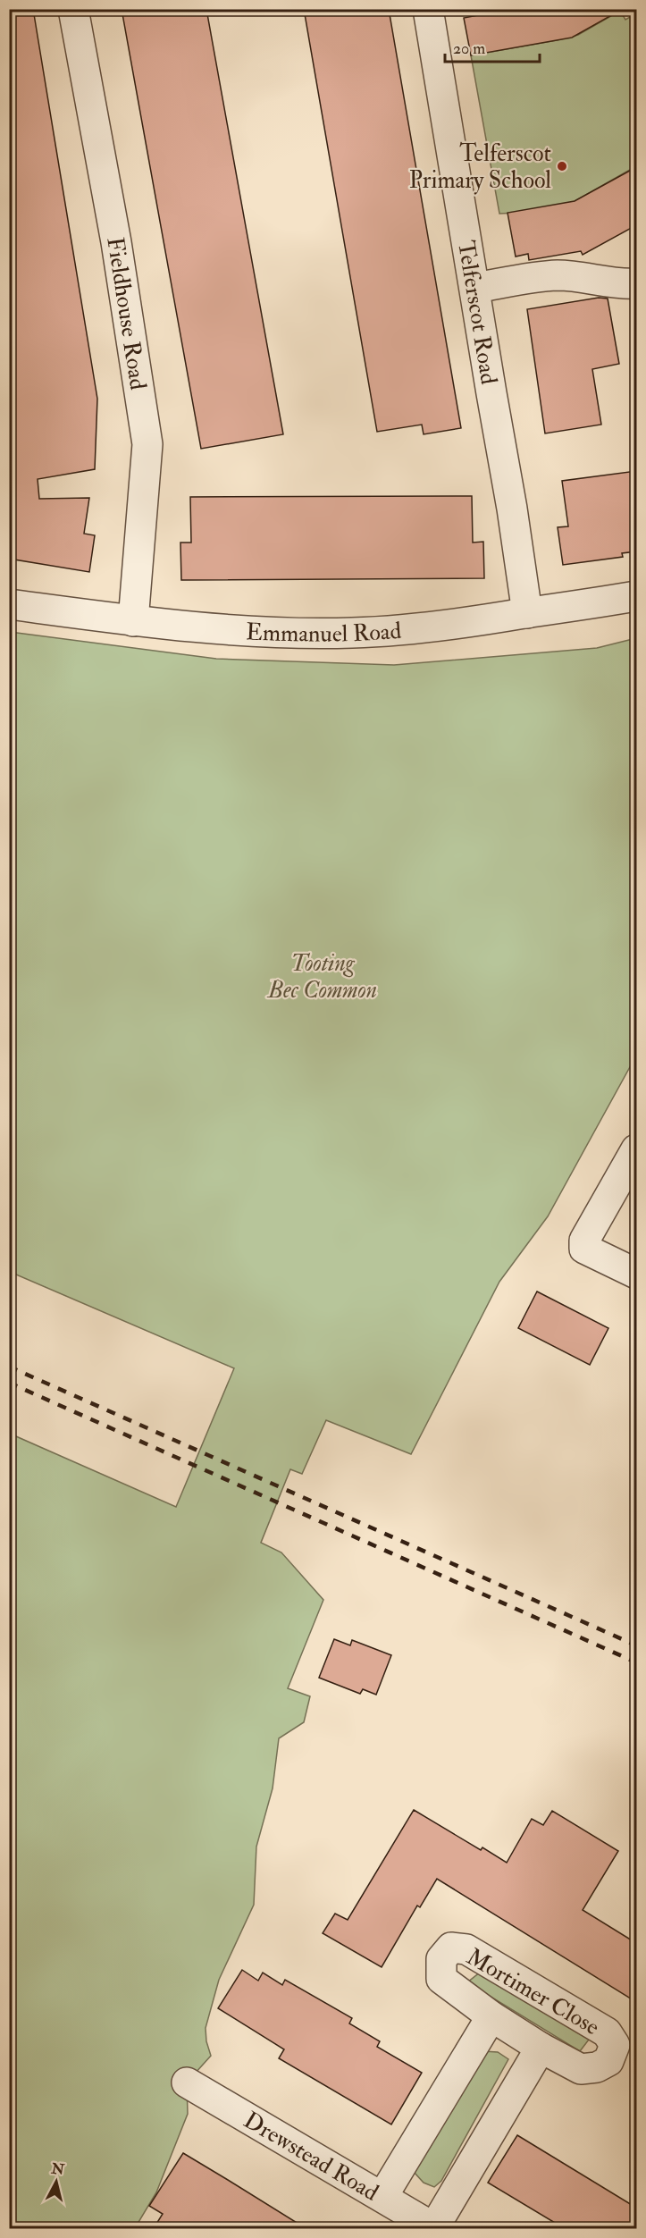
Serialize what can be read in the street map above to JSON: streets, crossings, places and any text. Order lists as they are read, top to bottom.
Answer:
{
  "streets": {
    "street": [
      "Telferscot Road",
      "Fieldhouse Road",
      "Emmanuel Road",
      "Mortimer Close",
      "Drewstead Road"
    ]
  },
  "crossings": [
    ["Telferscot Road", "Emmanuel Road"],
    ["Fieldhouse Road", "Emmanuel Road"],
    ["Mortimer Close", "Drewstead Road"]
  ],
  "parks": ["Tooting Bec Common"],
  "places": ["Telferscot Primary School"],
  "scale_bar": "20 m",
  "north": "top"
}
